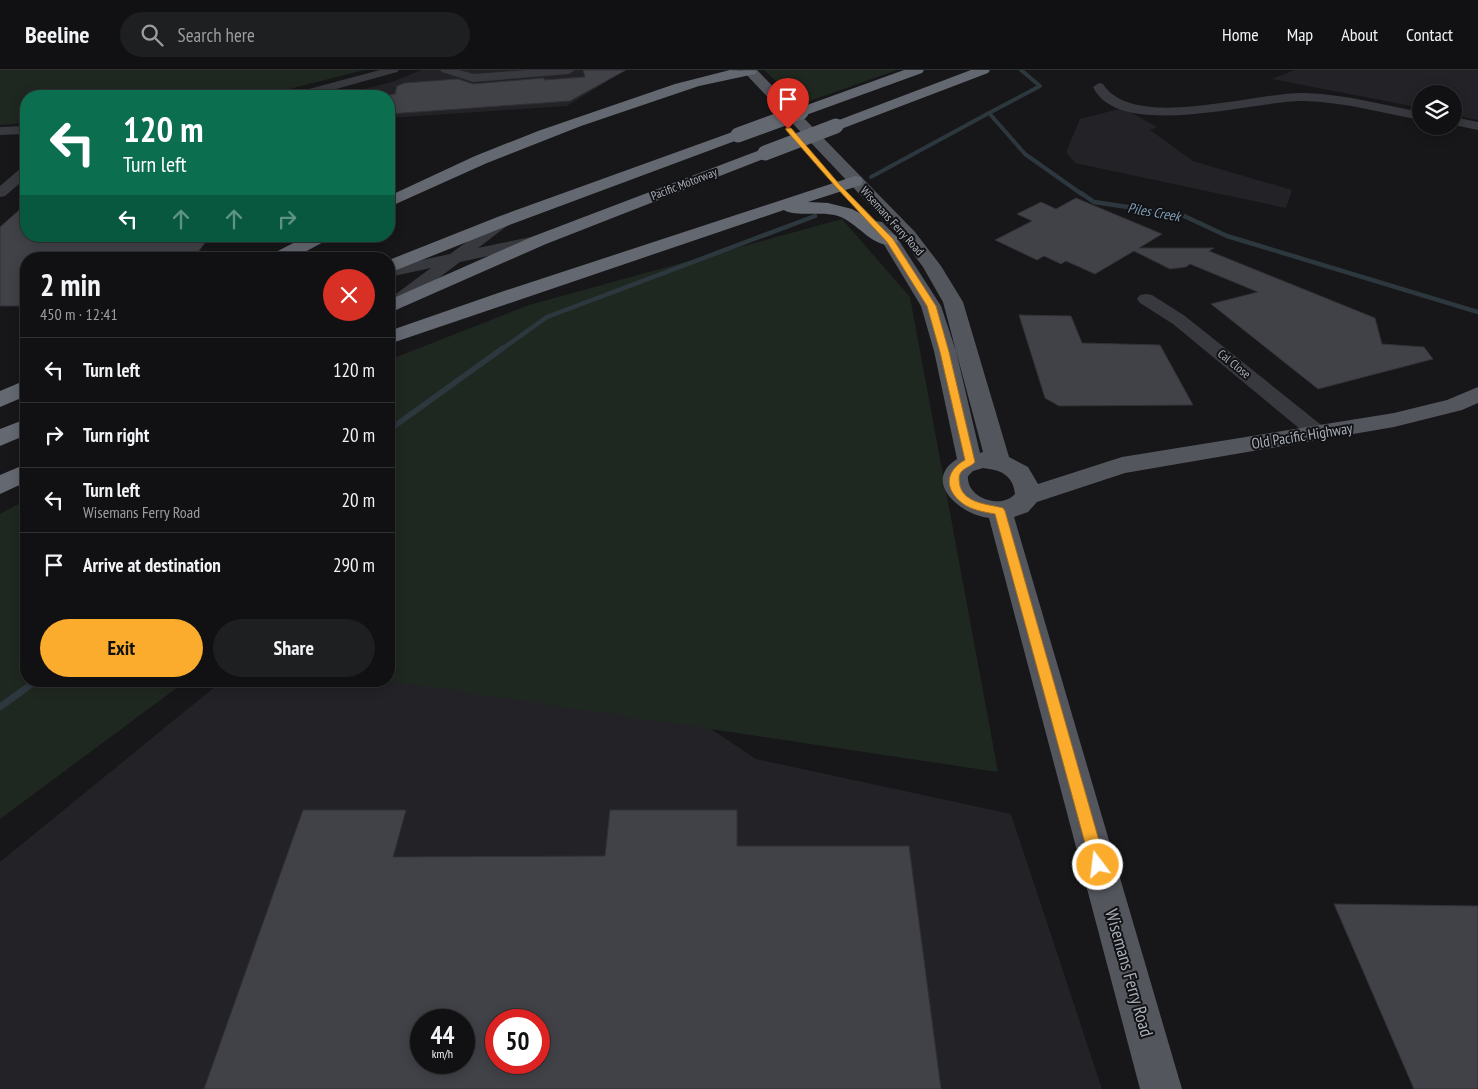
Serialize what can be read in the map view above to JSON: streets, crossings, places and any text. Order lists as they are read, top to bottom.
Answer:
{
  "streets": {
    "highway": ["Pacific Motorway"],
    "main road": ["Wisemans Ferry Road", "Old Pacific Highway"],
    "street": ["Cal Close"]
  },
  "crossings": [
    ["Wisemans Ferry Road", "Old Pacific Highway"],
    ["Cal Close", "Old Pacific Highway"]
  ],
  "water": ["Piles Creek"],
  "page": {
    "header": "Beeline",
    "search": "Search here",
    "nav": [
      "Home",
      "Map",
      "About",
      "Contact"
    ],
    "turn": ["120 m", "Turn left"],
    "heading": ["2 min", "450 m · 12:41"],
    "list": [
      {
        "name": "Turn left",
        "value": "120 m"
      },
      {
        "name": "Turn right",
        "value": "20 m"
      },
      {
        "name": "Turn left",
        "note": "Wisemans Ferry Road",
        "value": "20 m"
      },
      {
        "name": "Arrive at destination",
        "value": "290 m"
      }
    ],
    "buttons": ["Exit", "Share"],
    "speed": "44 km/h",
    "limit": "50"
  }
}
